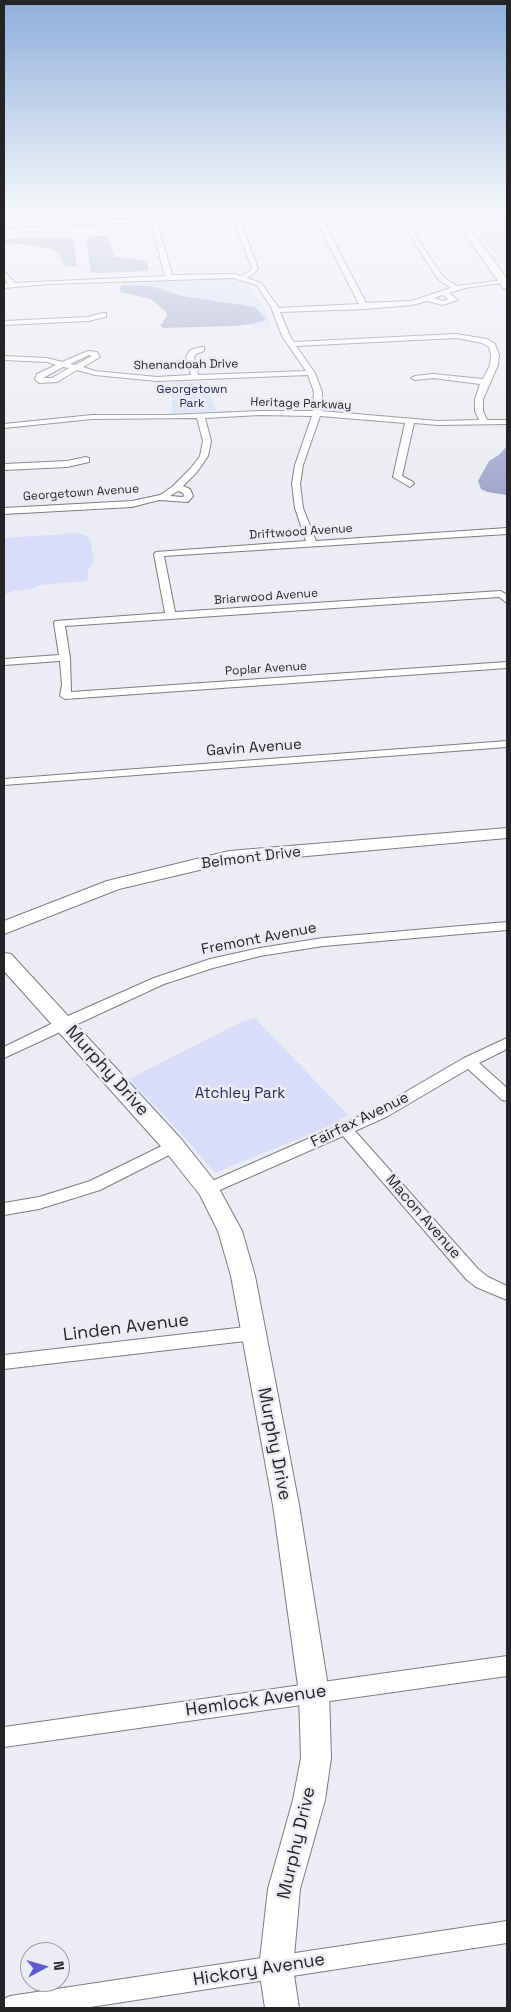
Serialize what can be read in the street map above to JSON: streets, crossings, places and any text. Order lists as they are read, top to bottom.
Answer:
{
  "streets": {
    "street": [
      "Shenandoah Drive",
      "Heritage Parkway",
      "Georgetown Avenue",
      "Driftwood Avenue",
      "Briarwood Avenue",
      "Poplar Avenue",
      "Gavin Avenue",
      "Belmont Drive",
      "Fremont Avenue",
      "Murphy Drive",
      "Fairfax Avenue",
      "Macon Avenue",
      "Linden Avenue",
      "Hemlock Avenue",
      "Hickory Avenue"
    ]
  },
  "crossings": [
    ["Heritage Parkway", "Georgetown Avenue"],
    ["Driftwood Avenue", "Briarwood Avenue"],
    ["Briarwood Avenue", "Poplar Avenue"],
    ["Fremont Avenue", "Murphy Drive"],
    ["Murphy Drive", "Fairfax Avenue"],
    ["Murphy Drive", "Linden Avenue"],
    ["Murphy Drive", "Hemlock Avenue"],
    ["Murphy Drive", "Hickory Avenue"],
    ["Fairfax Avenue", "Macon Avenue"]
  ],
  "parks": ["Georgetown Park", "Atchley Park"],
  "north": "right"
}
